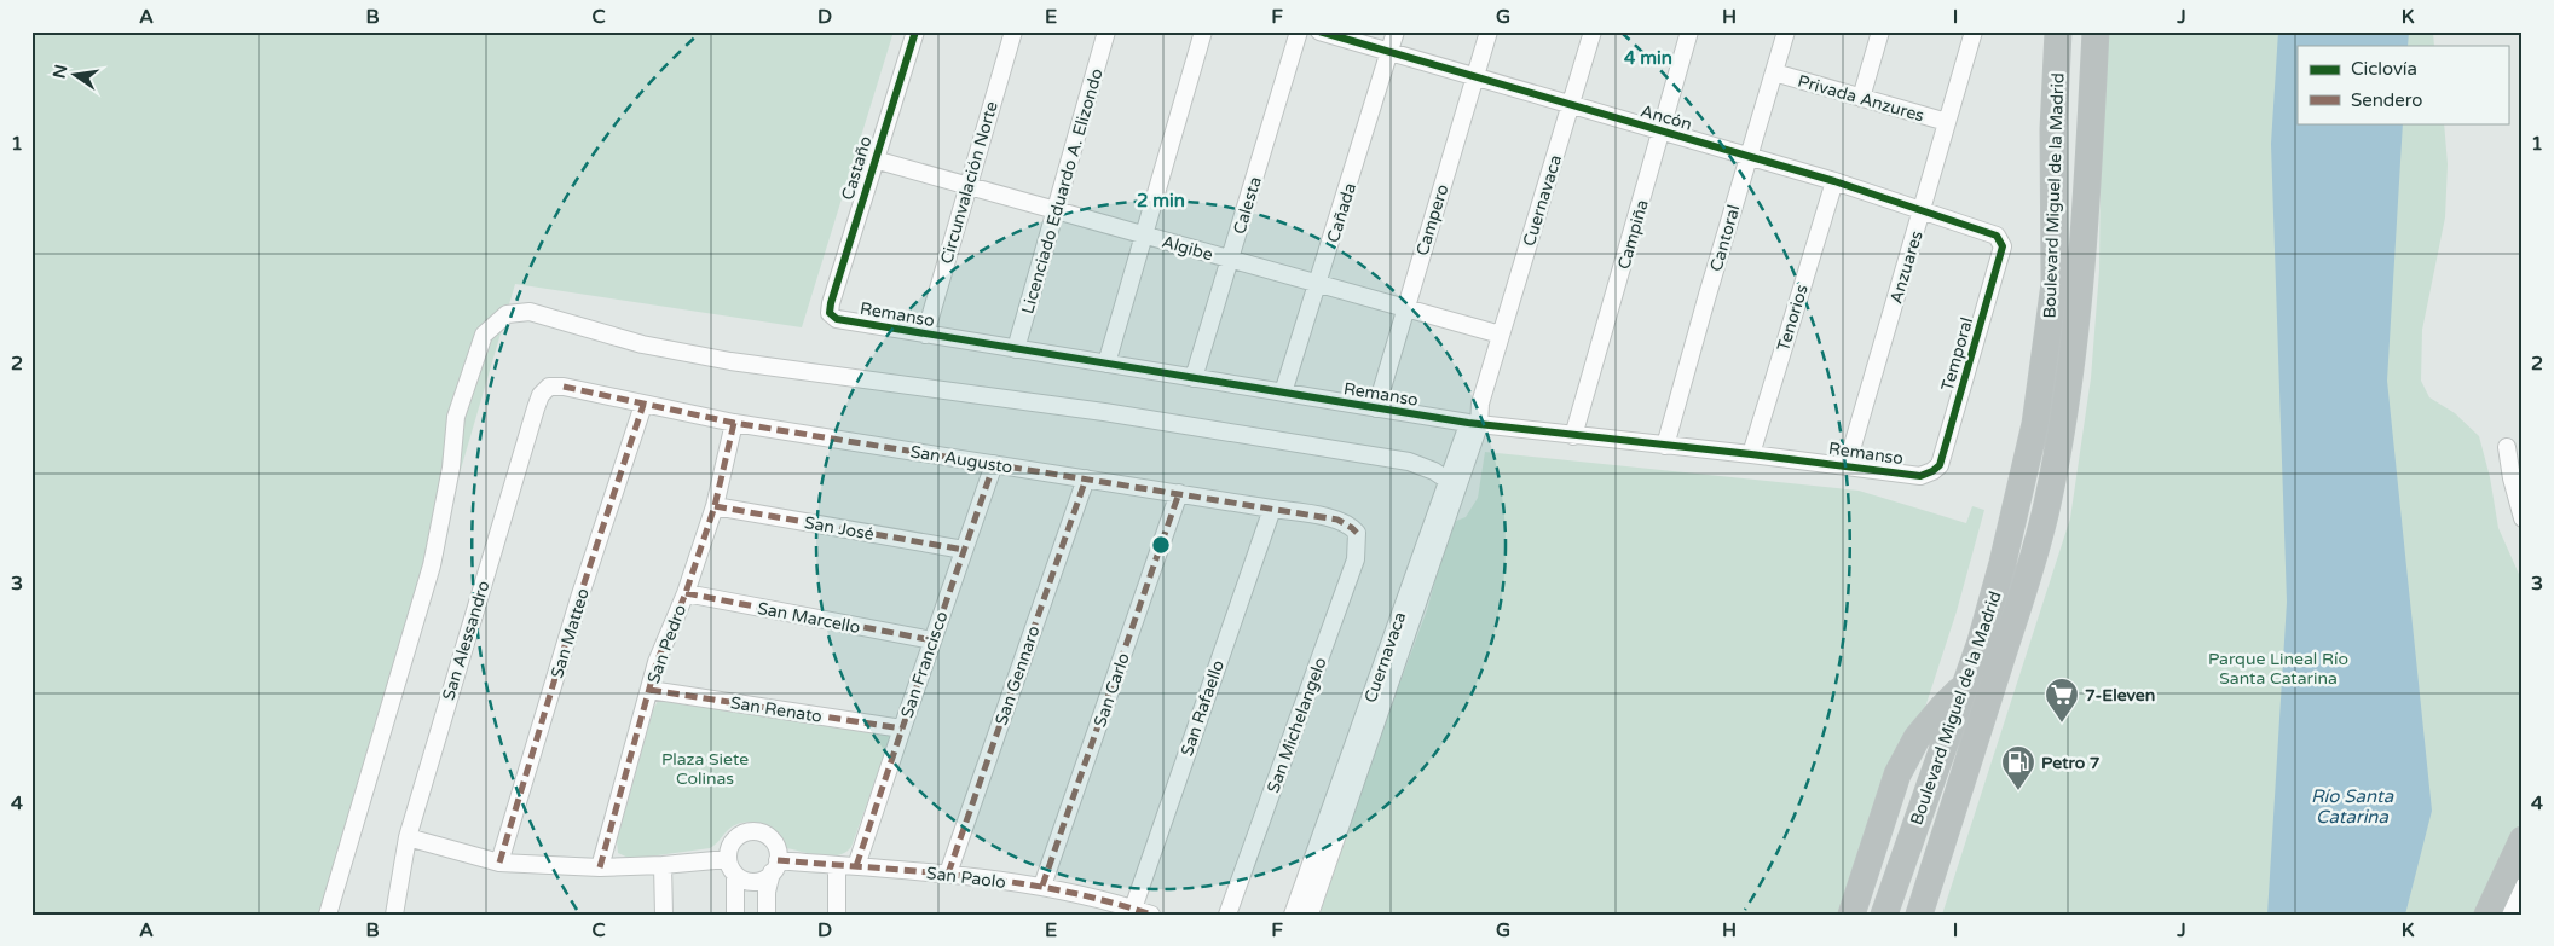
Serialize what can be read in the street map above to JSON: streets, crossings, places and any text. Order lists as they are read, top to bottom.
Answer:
{
  "streets": {
    "highway": ["Boulevard Miguel de la Madrid"],
    "street": [
      "Privada Anzures",
      "Ancón",
      "Castaño",
      "Circunvalación Norte",
      "Licenciado Eduardo A. Elizondo",
      "Cuernavaca",
      "Calesta",
      "Cañada",
      "Campero",
      "Campiña",
      "Cantoral",
      "Algibe",
      "Anzuares",
      "Remanso",
      "Tenorios",
      "Temporal",
      "San Augusto",
      "San José",
      "San Marcello",
      "San Matteo",
      "San Alessandro",
      "San Pedro",
      "San Francisco",
      "San Gennaro",
      "San Carlo",
      "San Rafaello",
      "San Renato",
      "San Michelangelo",
      "San Paolo"
    ]
  },
  "crossings": [
    ["Privada Anzures", "Cantoral"],
    ["Privada Anzures", "Anzuares"],
    ["Ancón", "Cuernavaca"],
    ["Ancón", "Cañada"],
    ["Ancón", "Campero"],
    ["Ancón", "Campiña"],
    ["Ancón", "Cantoral"],
    ["Ancón", "Anzuares"],
    ["Ancón", "Tenorios"],
    ["Ancón", "Temporal"],
    ["Castaño", "Algibe"],
    ["Castaño", "Remanso"],
    ["Circunvalación Norte", "Algibe"],
    ["Circunvalación Norte", "Remanso"],
    ["Licenciado Eduardo A. Elizondo", "Algibe"],
    ["Licenciado Eduardo A. Elizondo", "Remanso"],
    ["Cuernavaca", "Algibe"],
    ["Cuernavaca", "Remanso"],
    ["Calesta", "Algibe"],
    ["Calesta", "Remanso"],
    ["Cañada", "Algibe"],
    ["Cañada", "Remanso"],
    ["Campero", "Algibe"],
    ["Campero", "Remanso"],
    ["Campiña", "Remanso"],
    ["Cantoral", "Remanso"],
    ["Anzuares", "Remanso"],
    ["Remanso", "Tenorios"],
    ["Remanso", "Temporal"],
    ["San Augusto", "San Matteo"],
    ["San Augusto", "San Alessandro"],
    ["San Augusto", "San Pedro"],
    ["San Augusto", "San Francisco"],
    ["San Augusto", "San Gennaro"],
    ["San Augusto", "San Carlo"],
    ["San Augusto", "San Rafaello"],
    ["San Augusto", "San Michelangelo"],
    ["San José", "San Pedro"],
    ["San José", "San Francisco"],
    ["San Marcello", "San Pedro"],
    ["San Marcello", "San Francisco"],
    ["San Pedro", "San Renato"],
    ["San Francisco", "San Renato"],
    ["San Francisco", "San Paolo"],
    ["San Gennaro", "San Paolo"],
    ["San Carlo", "San Paolo"],
    ["San Rafaello", "San Paolo"]
  ],
  "water": ["Río Santa Catarina"],
  "parks": ["Parque Lineal Río Santa Catarina", "Plaza Siete Colinas"],
  "places": {
    "supermarket": ["7-Eleven"],
    "fuel station": ["Petro 7"]
  },
  "legend": ["Ciclovía", "Sendero"],
  "north": "left",
  "grid": {
    "columns": [
      "A",
      "B",
      "C",
      "D",
      "E",
      "F",
      "G",
      "H",
      "I",
      "J",
      "K"
    ],
    "rows": [
      "1",
      "2",
      "3",
      "4"
    ]
  },
  "rings": ["4 min", "2 min"]
}
